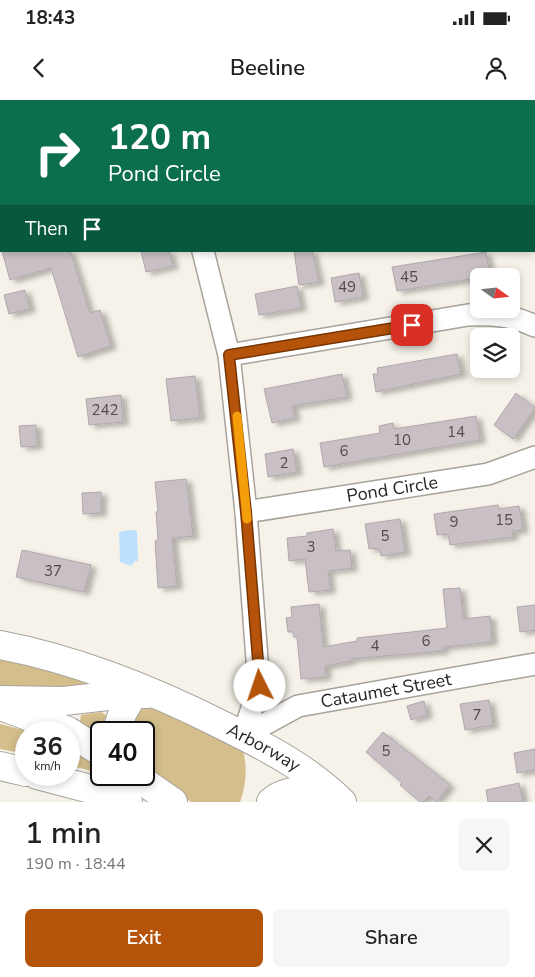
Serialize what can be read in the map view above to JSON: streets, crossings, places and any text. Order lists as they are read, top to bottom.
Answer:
{
  "streets": {
    "highway": ["Arborway"],
    "street": ["Pond Circle", "Cataumet Street"]
  },
  "crossings": [
    ["Cataumet Street", "Arborway"]
  ],
  "house_numbers": [
    "45",
    "49",
    "242",
    "14",
    "10",
    "6",
    "2",
    "15",
    "9",
    "5",
    "3",
    "37",
    "6",
    "4",
    "7",
    "5"
  ],
  "north": "right",
  "page": {
    "status": "18:43",
    "header": "Beeline",
    "turn": ["120 m", "Pond Circle"],
    "then": "Then",
    "speed": "36 km/h",
    "limit": "40",
    "heading": ["1 min", "190 m · 18:44"],
    "buttons": ["Exit", "Share"]
  }
}
